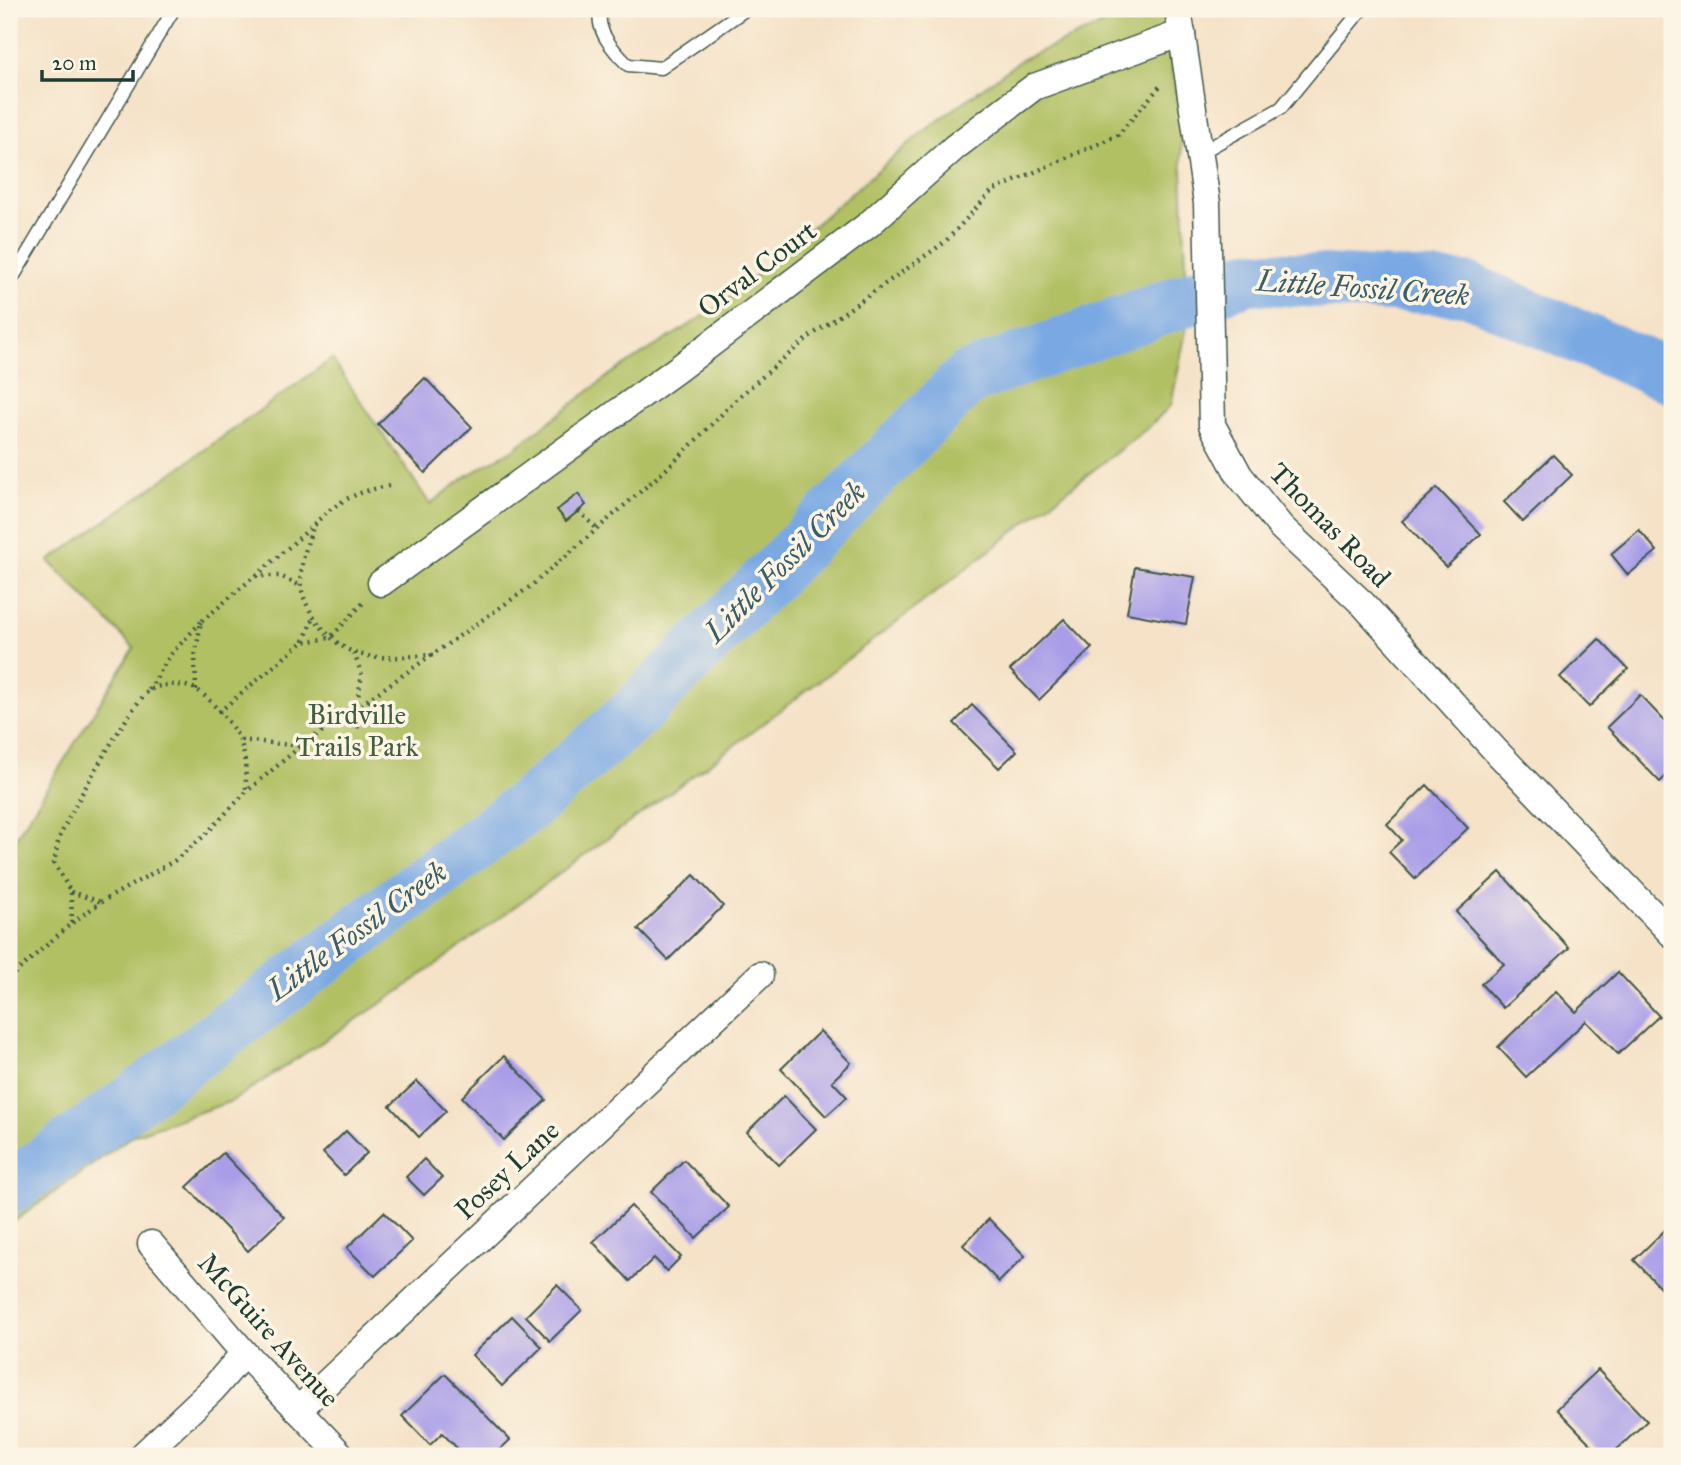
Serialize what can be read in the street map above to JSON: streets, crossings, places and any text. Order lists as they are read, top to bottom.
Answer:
{
  "streets": {
    "street": [
      "Orval Court",
      "Thomas Road",
      "Posey Lane",
      "McGuire Avenue"
    ]
  },
  "crossings": [
    ["Orval Court", "Thomas Road"],
    ["Posey Lane", "McGuire Avenue"]
  ],
  "water": ["Little Fossil Creek"],
  "parks": ["Birdville Trails Park"],
  "scale_bar": "20 m"
}
